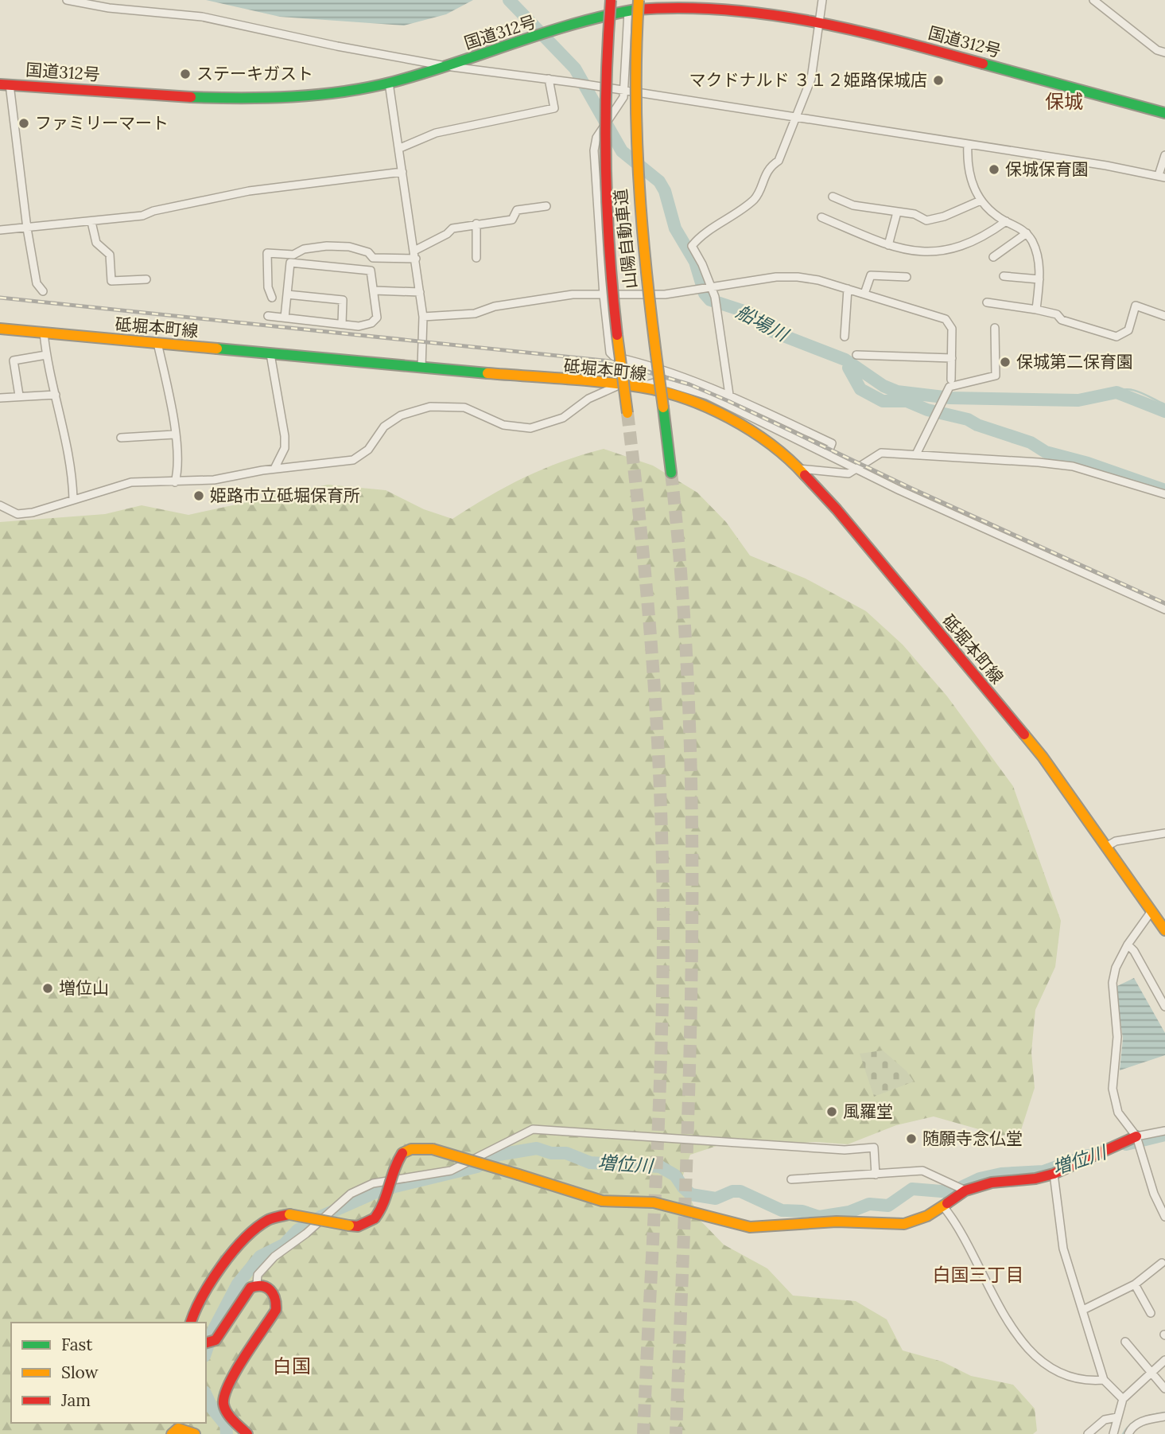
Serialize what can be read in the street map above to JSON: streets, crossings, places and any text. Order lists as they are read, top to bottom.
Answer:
{
  "streets": {
    "main road": ["国道312号", "山陽自動車道", "砥堀本町線"]
  },
  "districts": ["保城", "白国三丁目", "白国"],
  "water": ["船場川", "増位川"],
  "places": [
    "ステーキガスト",
    "マクドナルド ３１２姫路保城店",
    "ファミリーマート",
    "保城保育園",
    "保城第二保育園",
    "姫路市立砥堀保育所",
    "増位山",
    "風羅堂",
    "随願寺念仏堂"
  ],
  "legend": ["Fast", "Slow", "Jam"]
}
